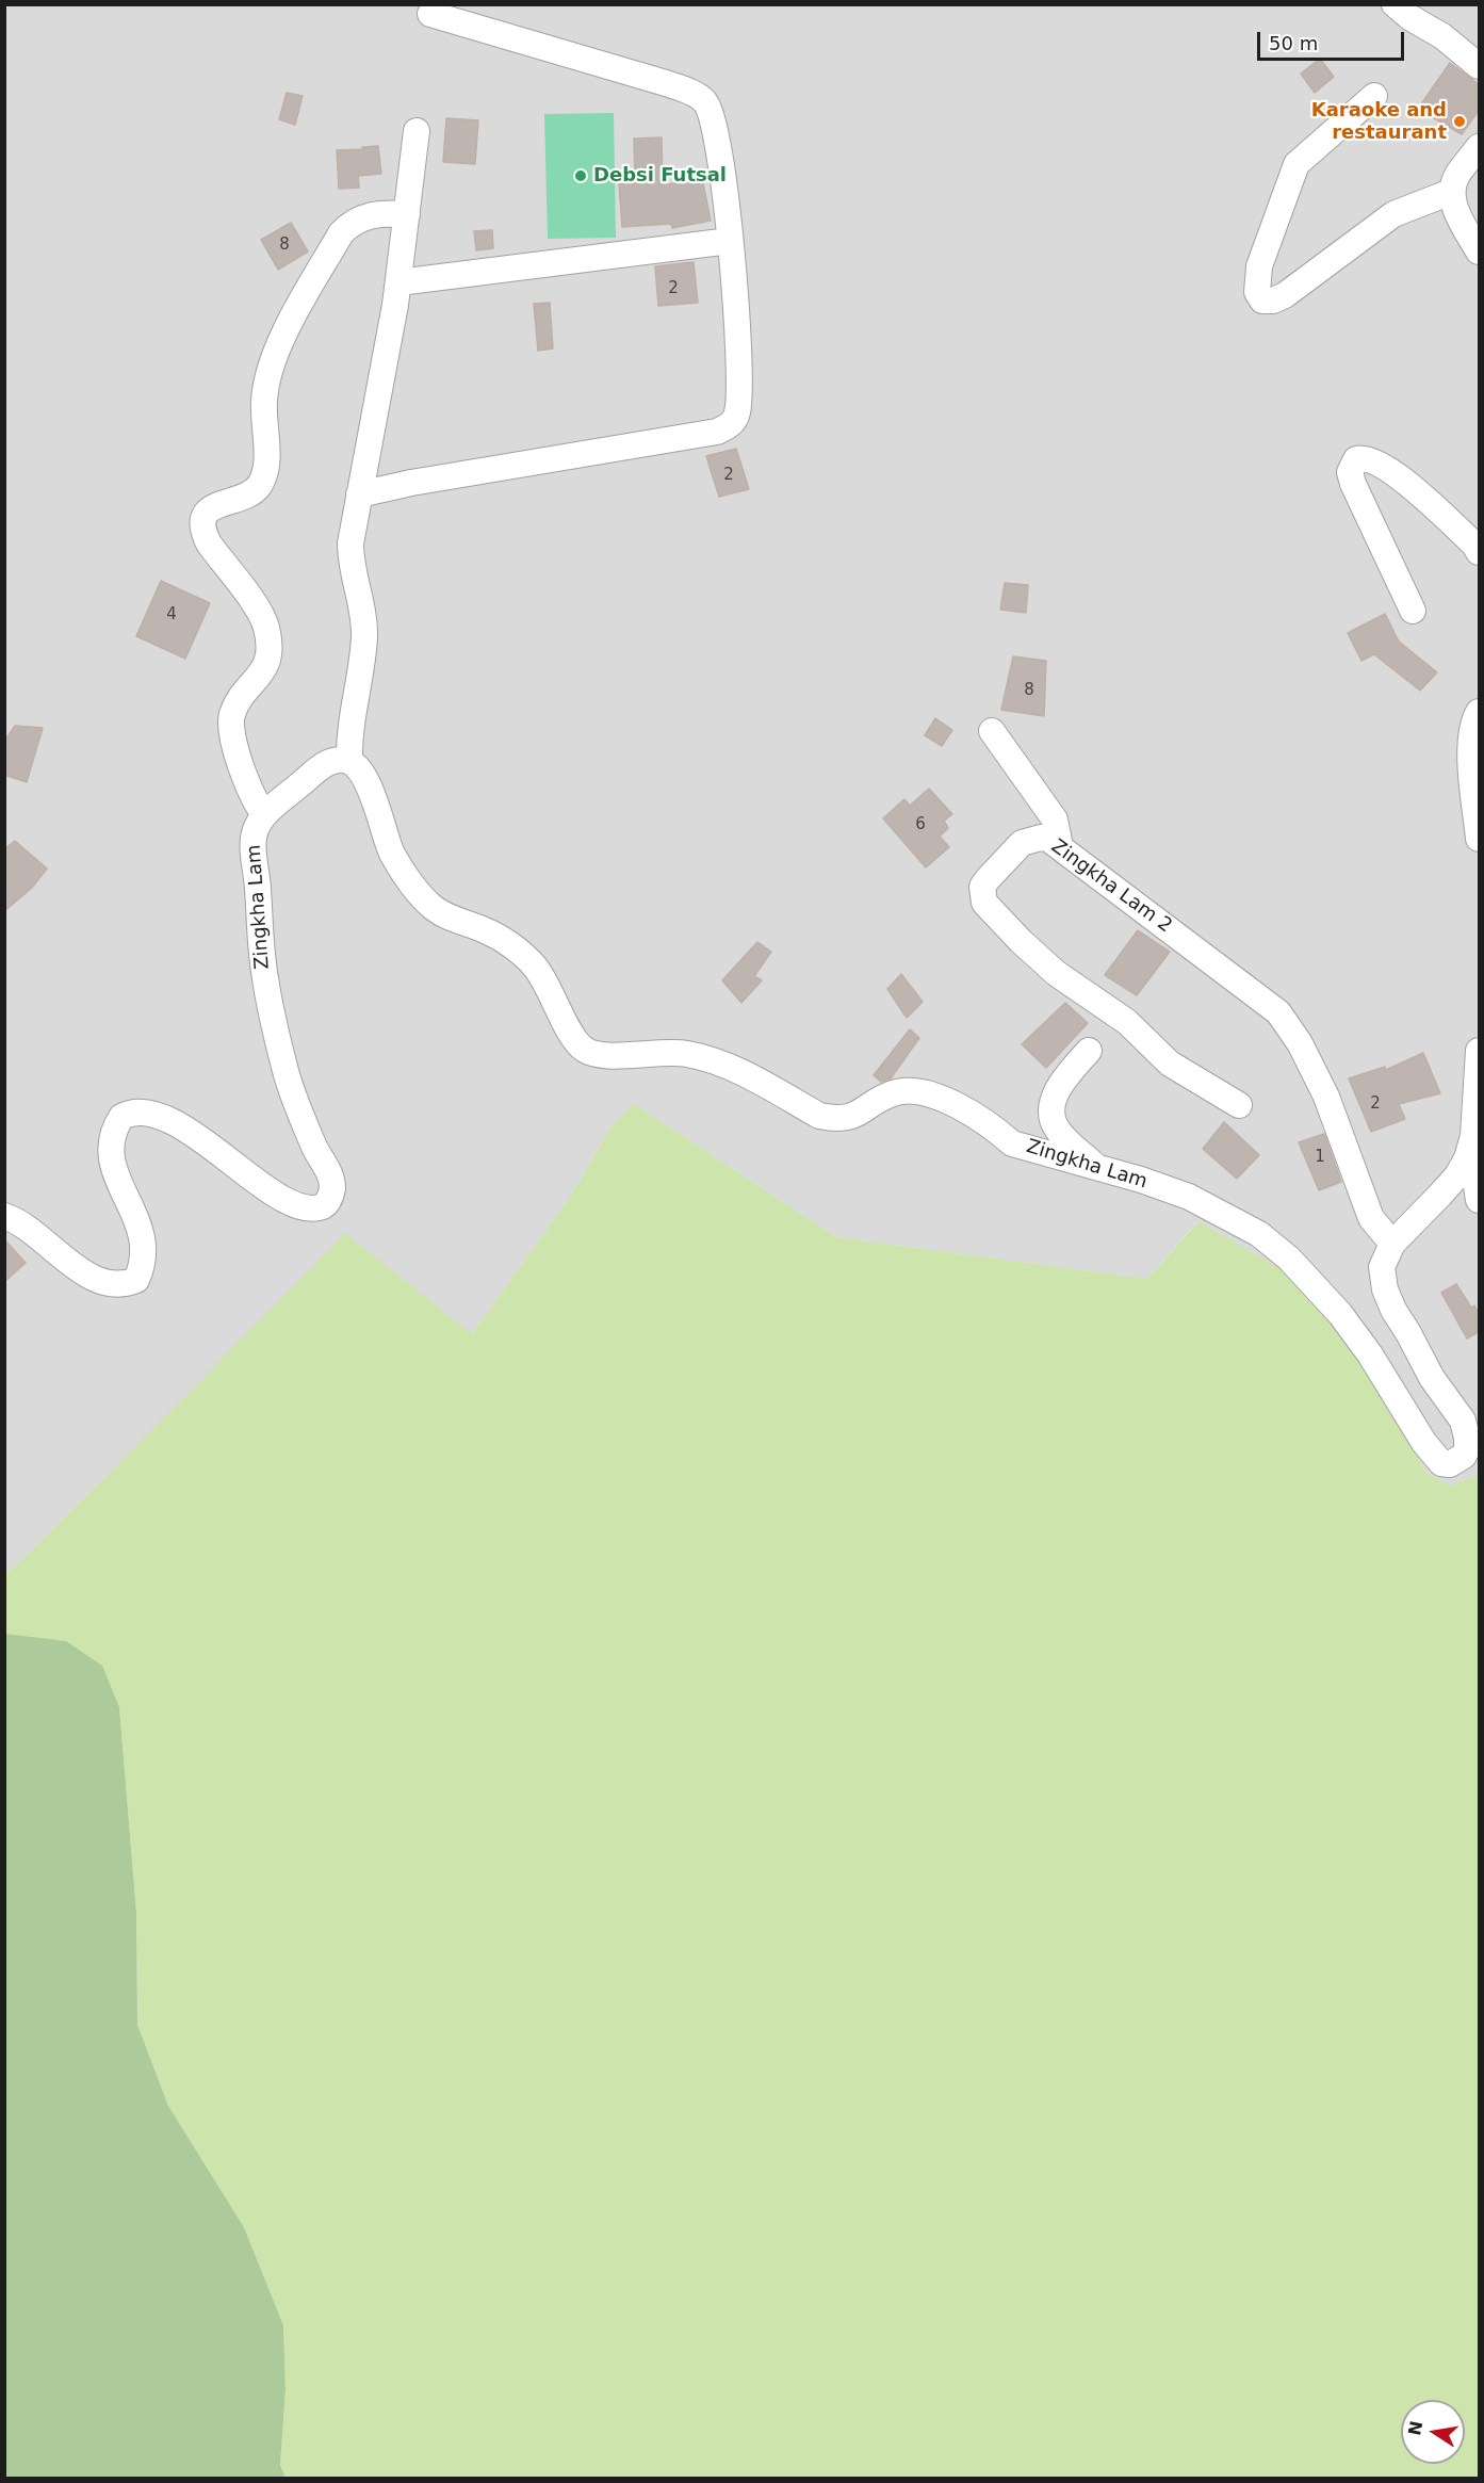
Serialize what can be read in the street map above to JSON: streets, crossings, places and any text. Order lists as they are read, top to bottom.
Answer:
{
  "streets": {
    "street": ["Zingkha Lam 2", "Zingkha Lam"]
  },
  "crossings": [
    ["Zingkha Lam 2", "Zingkha Lam"]
  ],
  "places": ["Karaoke and restaurant", "Debsi Futsal"],
  "house_numbers": [
    "8",
    "2",
    "2",
    "4",
    "8",
    "6",
    "2",
    "1"
  ],
  "scale_bar": "50 m",
  "north": "left"
}
